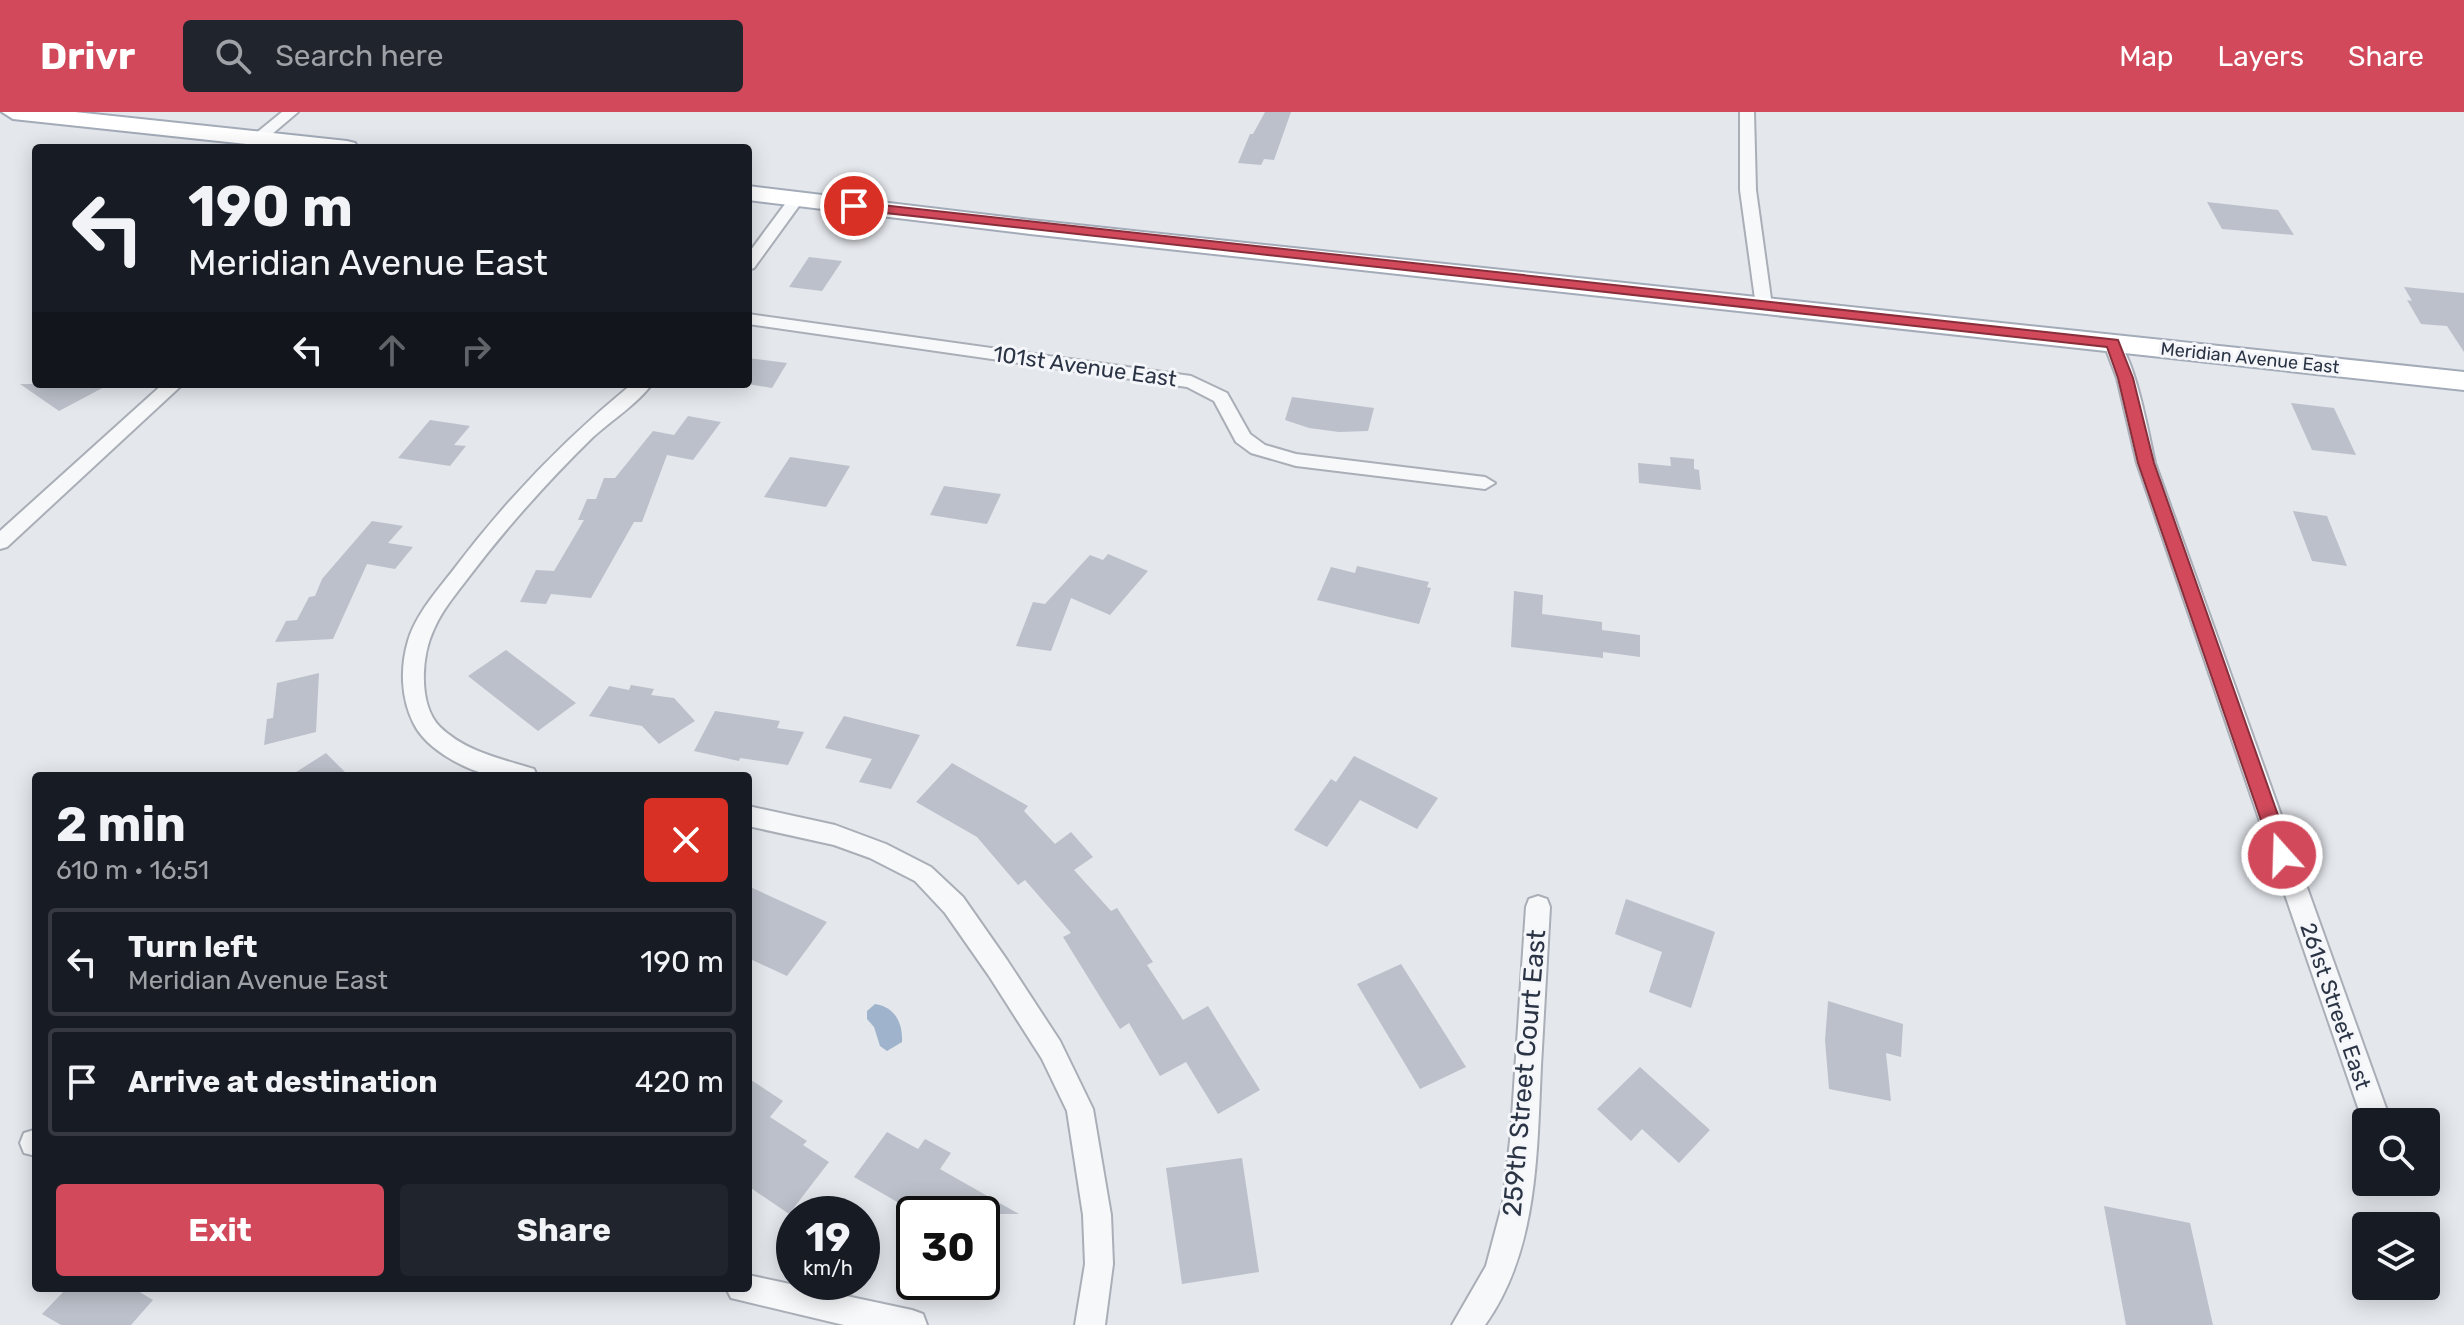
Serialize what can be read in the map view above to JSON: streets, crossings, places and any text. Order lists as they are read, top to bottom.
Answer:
{
  "streets": {
    "main road": ["Meridian Avenue East"],
    "street": ["101st Avenue East", "261st Street East", "259th Street Court East"]
  },
  "crossings": [
    ["Meridian Avenue East", "261st Street East"]
  ],
  "page": {
    "header": "Drivr",
    "search": "Search here",
    "nav": ["Map", "Layers", "Share"],
    "turn": ["190 m", "Meridian Avenue East"],
    "heading": ["2 min", "610 m · 16:51"],
    "list": [
      {
        "name": "Turn left",
        "note": "Meridian Avenue East",
        "value": "190 m"
      },
      {
        "name": "Arrive at destination",
        "value": "420 m"
      }
    ],
    "buttons": ["Exit", "Share"],
    "speed": "19 km/h",
    "limit": "30"
  }
}
